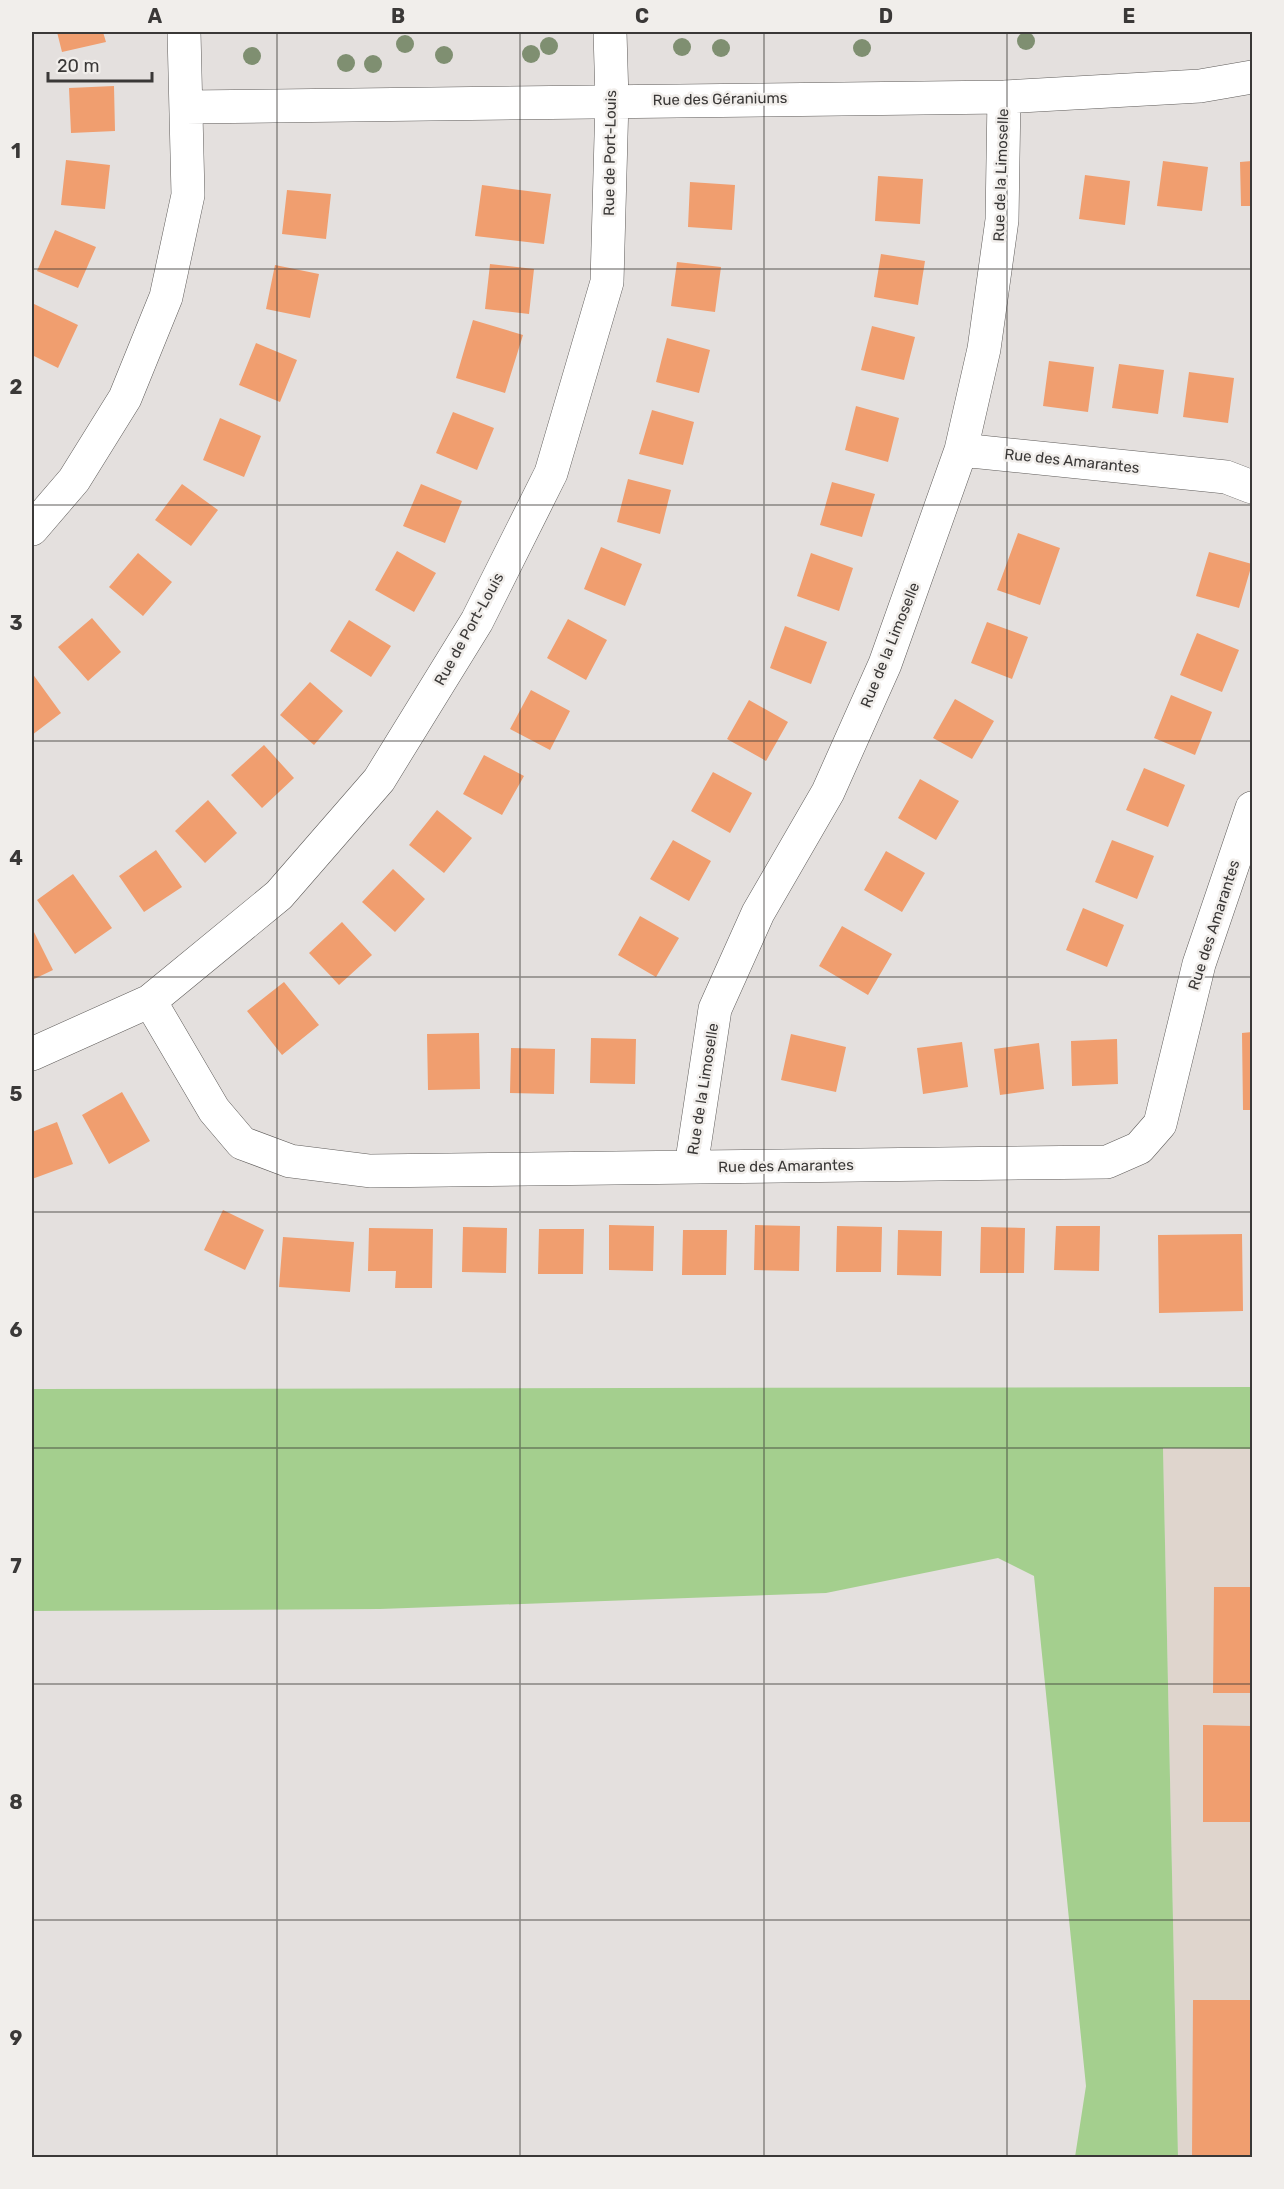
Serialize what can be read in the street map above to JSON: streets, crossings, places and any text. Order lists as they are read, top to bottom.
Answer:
{
  "streets": {
    "street": [
      "Rue des Géraniums",
      "Rue de Port-Louis",
      "Rue de la Limoselle",
      "Rue des Amarantes"
    ]
  },
  "crossings": [
    ["Rue des Géraniums", "Rue de Port-Louis"],
    ["Rue des Géraniums", "Rue de la Limoselle"],
    ["Rue de Port-Louis", "Rue des Amarantes"],
    ["Rue de la Limoselle", "Rue des Amarantes"]
  ],
  "scale_bar": "20 m",
  "grid": {
    "columns": [
      "A",
      "B",
      "C",
      "D",
      "E"
    ],
    "rows": [
      "1",
      "2",
      "3",
      "4",
      "5",
      "6",
      "7",
      "8",
      "9"
    ]
  }
}
